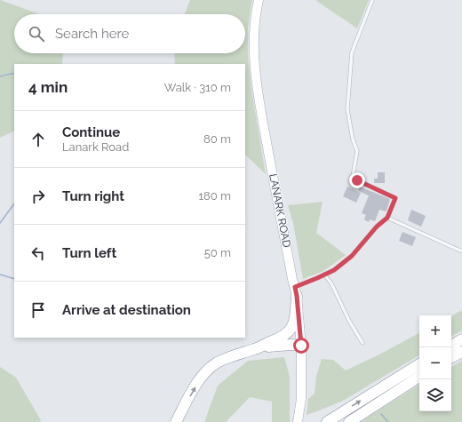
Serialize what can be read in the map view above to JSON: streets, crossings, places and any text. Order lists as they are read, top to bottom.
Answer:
{
  "streets": {
    "main road": ["LANARK ROAD"]
  },
  "page": {
    "search": "Search here",
    "heading": ["4 min", "Walk · 310 m"],
    "list": [
      ["Continue", "Lanark Road", "80 m"],
      ["Turn right", "180 m"],
      ["Turn left", "50 m"],
      "Arrive at destination"
    ],
    "map_buttons": ["+", "−"]
  }
}
